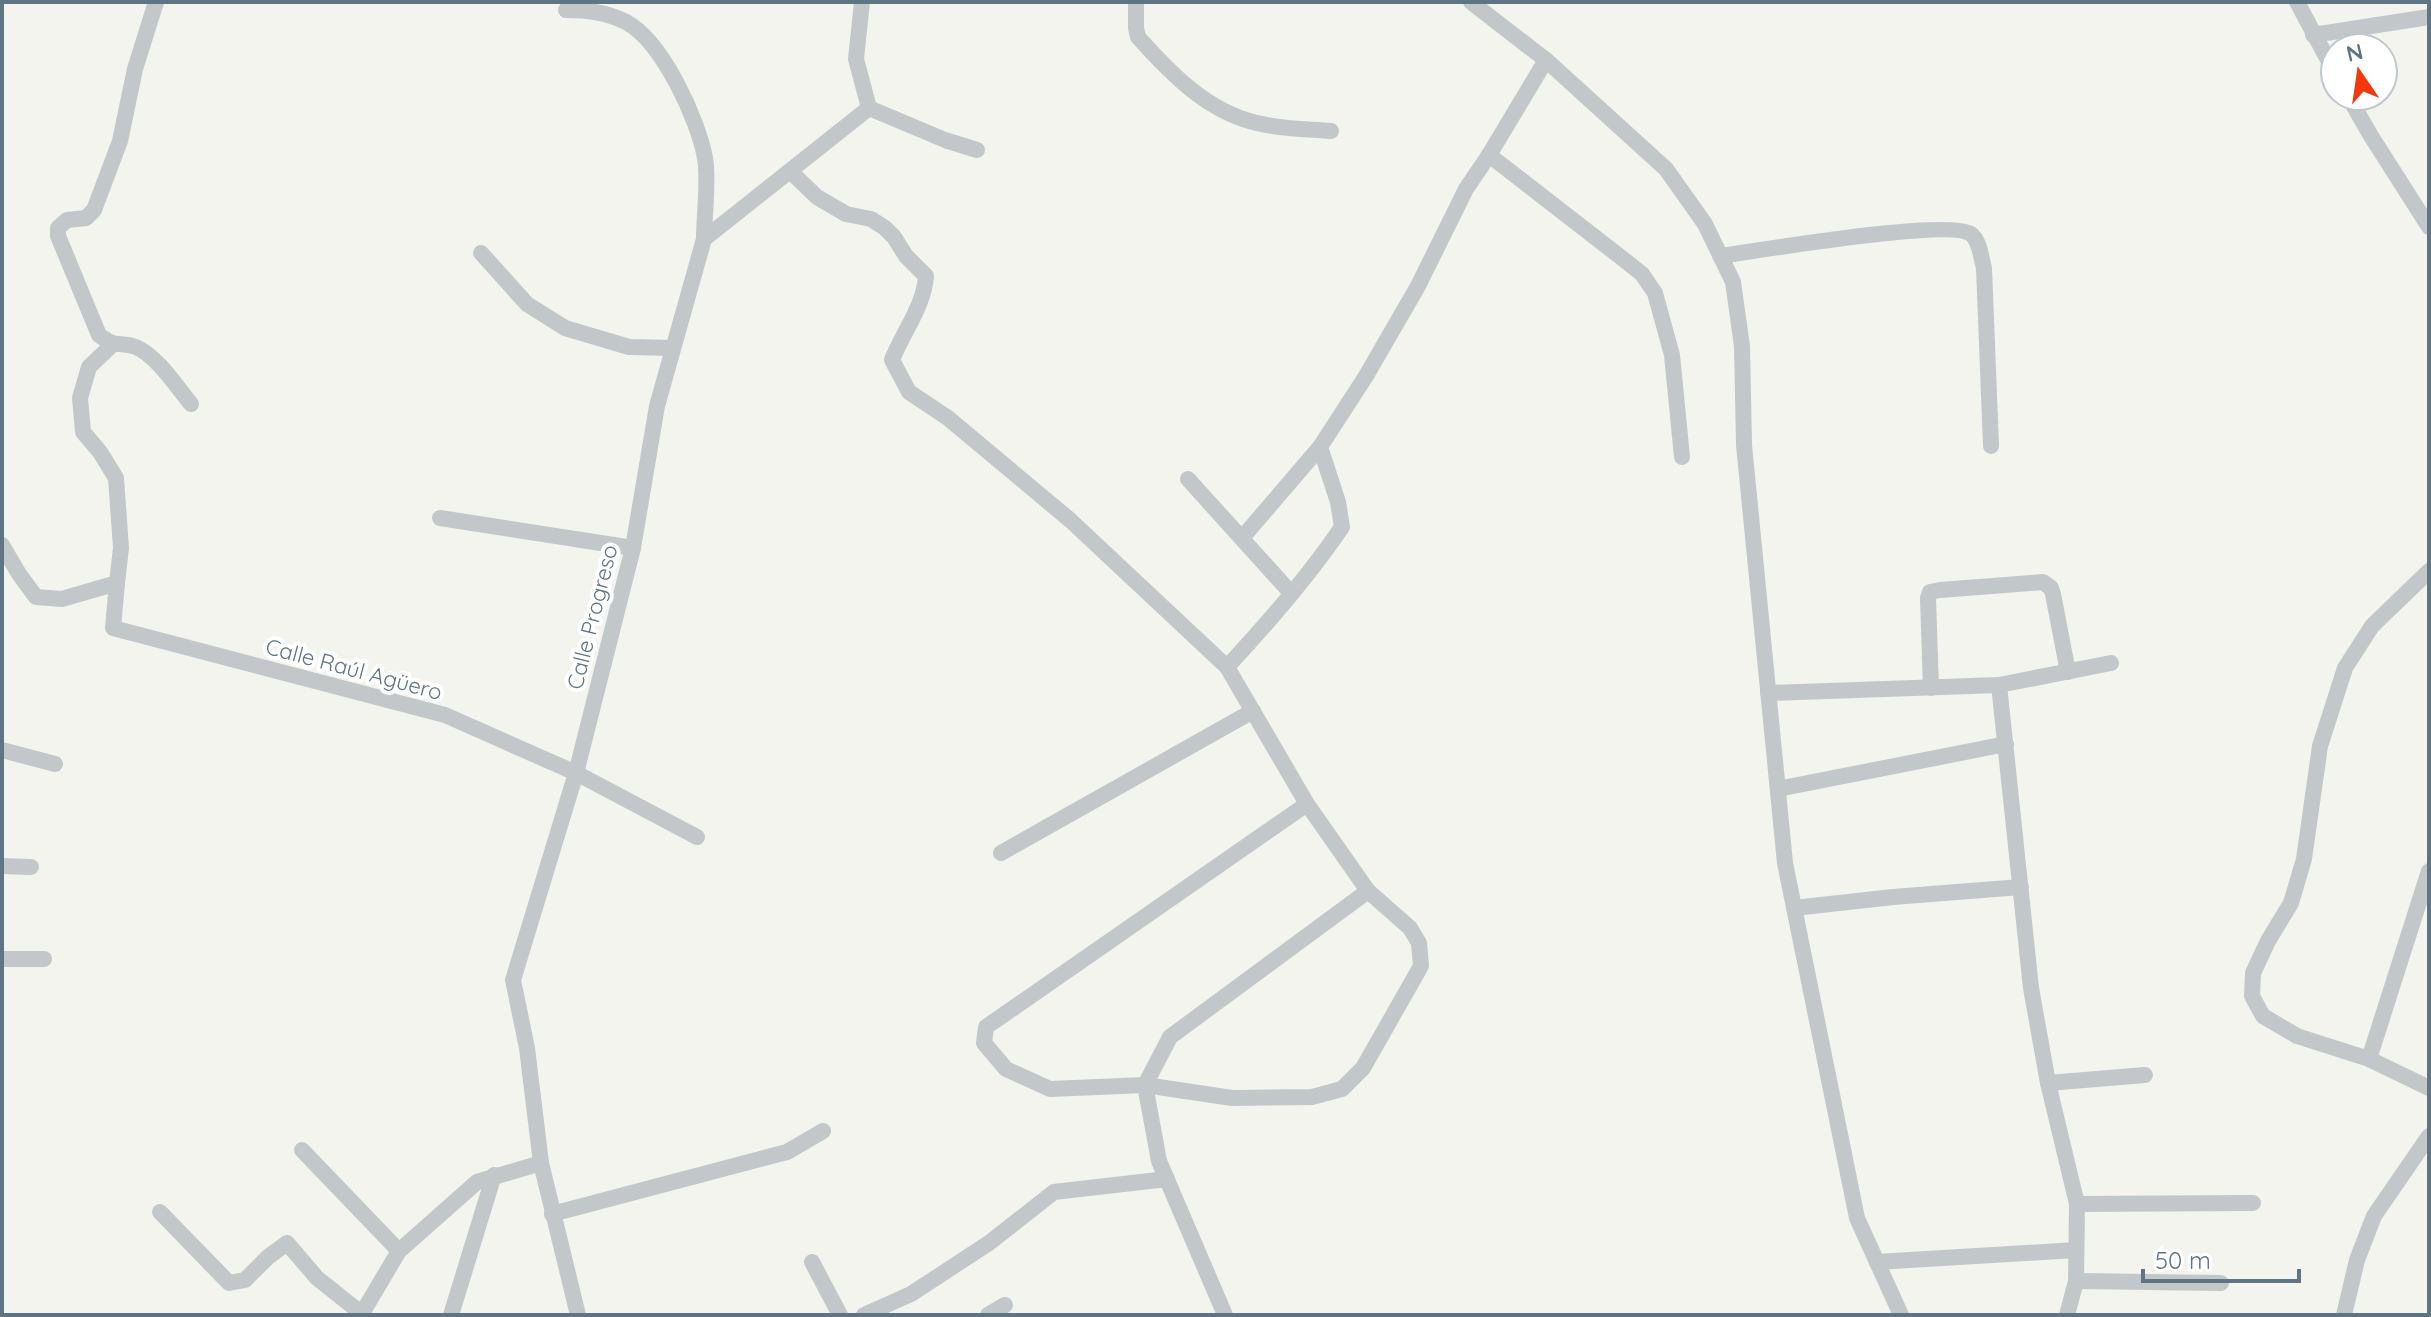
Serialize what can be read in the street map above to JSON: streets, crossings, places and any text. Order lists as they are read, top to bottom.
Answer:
{
  "streets": {
    "street": ["Calle Progreso", "Calle Raúl Agüero"]
  },
  "crossings": [
    ["Calle Progreso", "Calle Raúl Agüero"]
  ],
  "scale_bar": "50 m",
  "north": "top"
}
